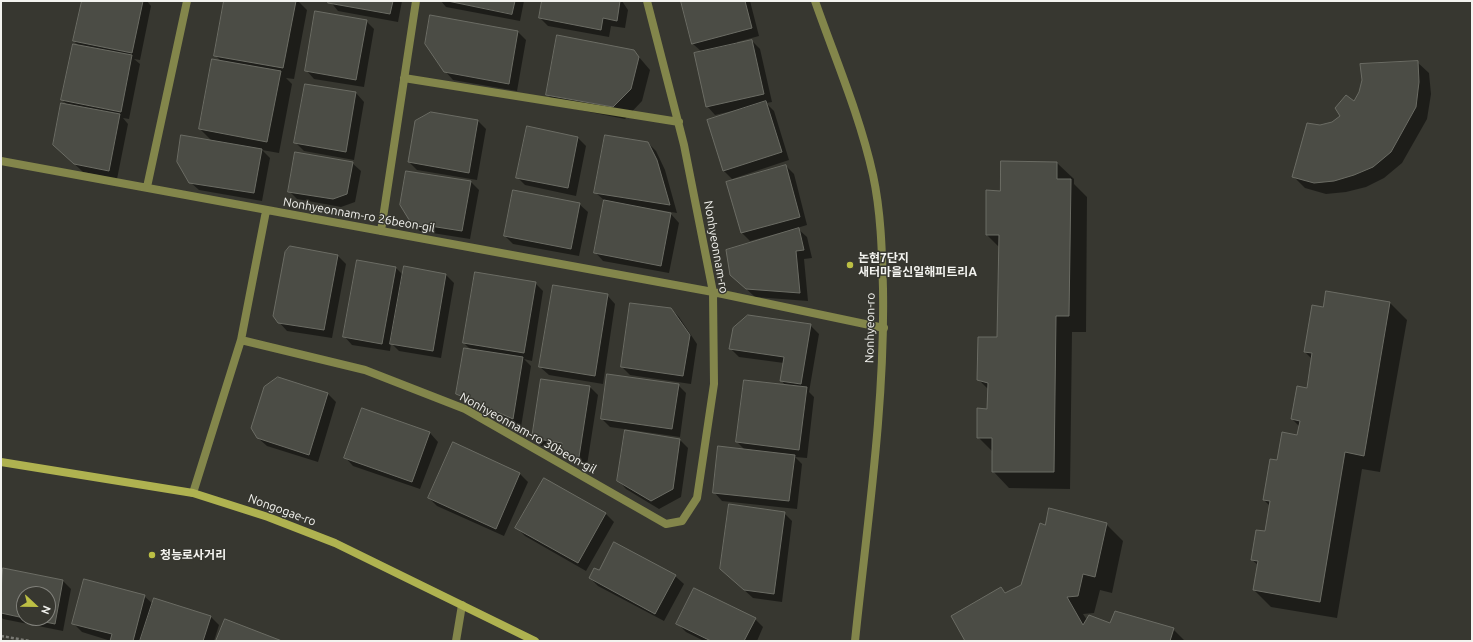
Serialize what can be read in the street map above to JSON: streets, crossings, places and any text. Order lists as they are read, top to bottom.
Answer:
{
  "streets": {
    "main road": ["Nongogae-ro"],
    "street": [
      "Nonhyeonnam-ro 26beon-gil",
      "Nonhyeonnam-ro",
      "Nonhyeon-ro",
      "Nonhyeonnam-ro 30beon-gil"
    ]
  },
  "crossings": [
    ["Nonhyeonnam-ro 26beon-gil", "Nonhyeonnam-ro"],
    ["Nonhyeonnam-ro 26beon-gil", "Nonhyeon-ro"],
    ["Nonhyeonnam-ro", "Nonhyeonnam-ro 30beon-gil"]
  ],
  "places": ["논현7단지 새터마을신일해피트리A", "청능로사거리"],
  "north": "right"
}
